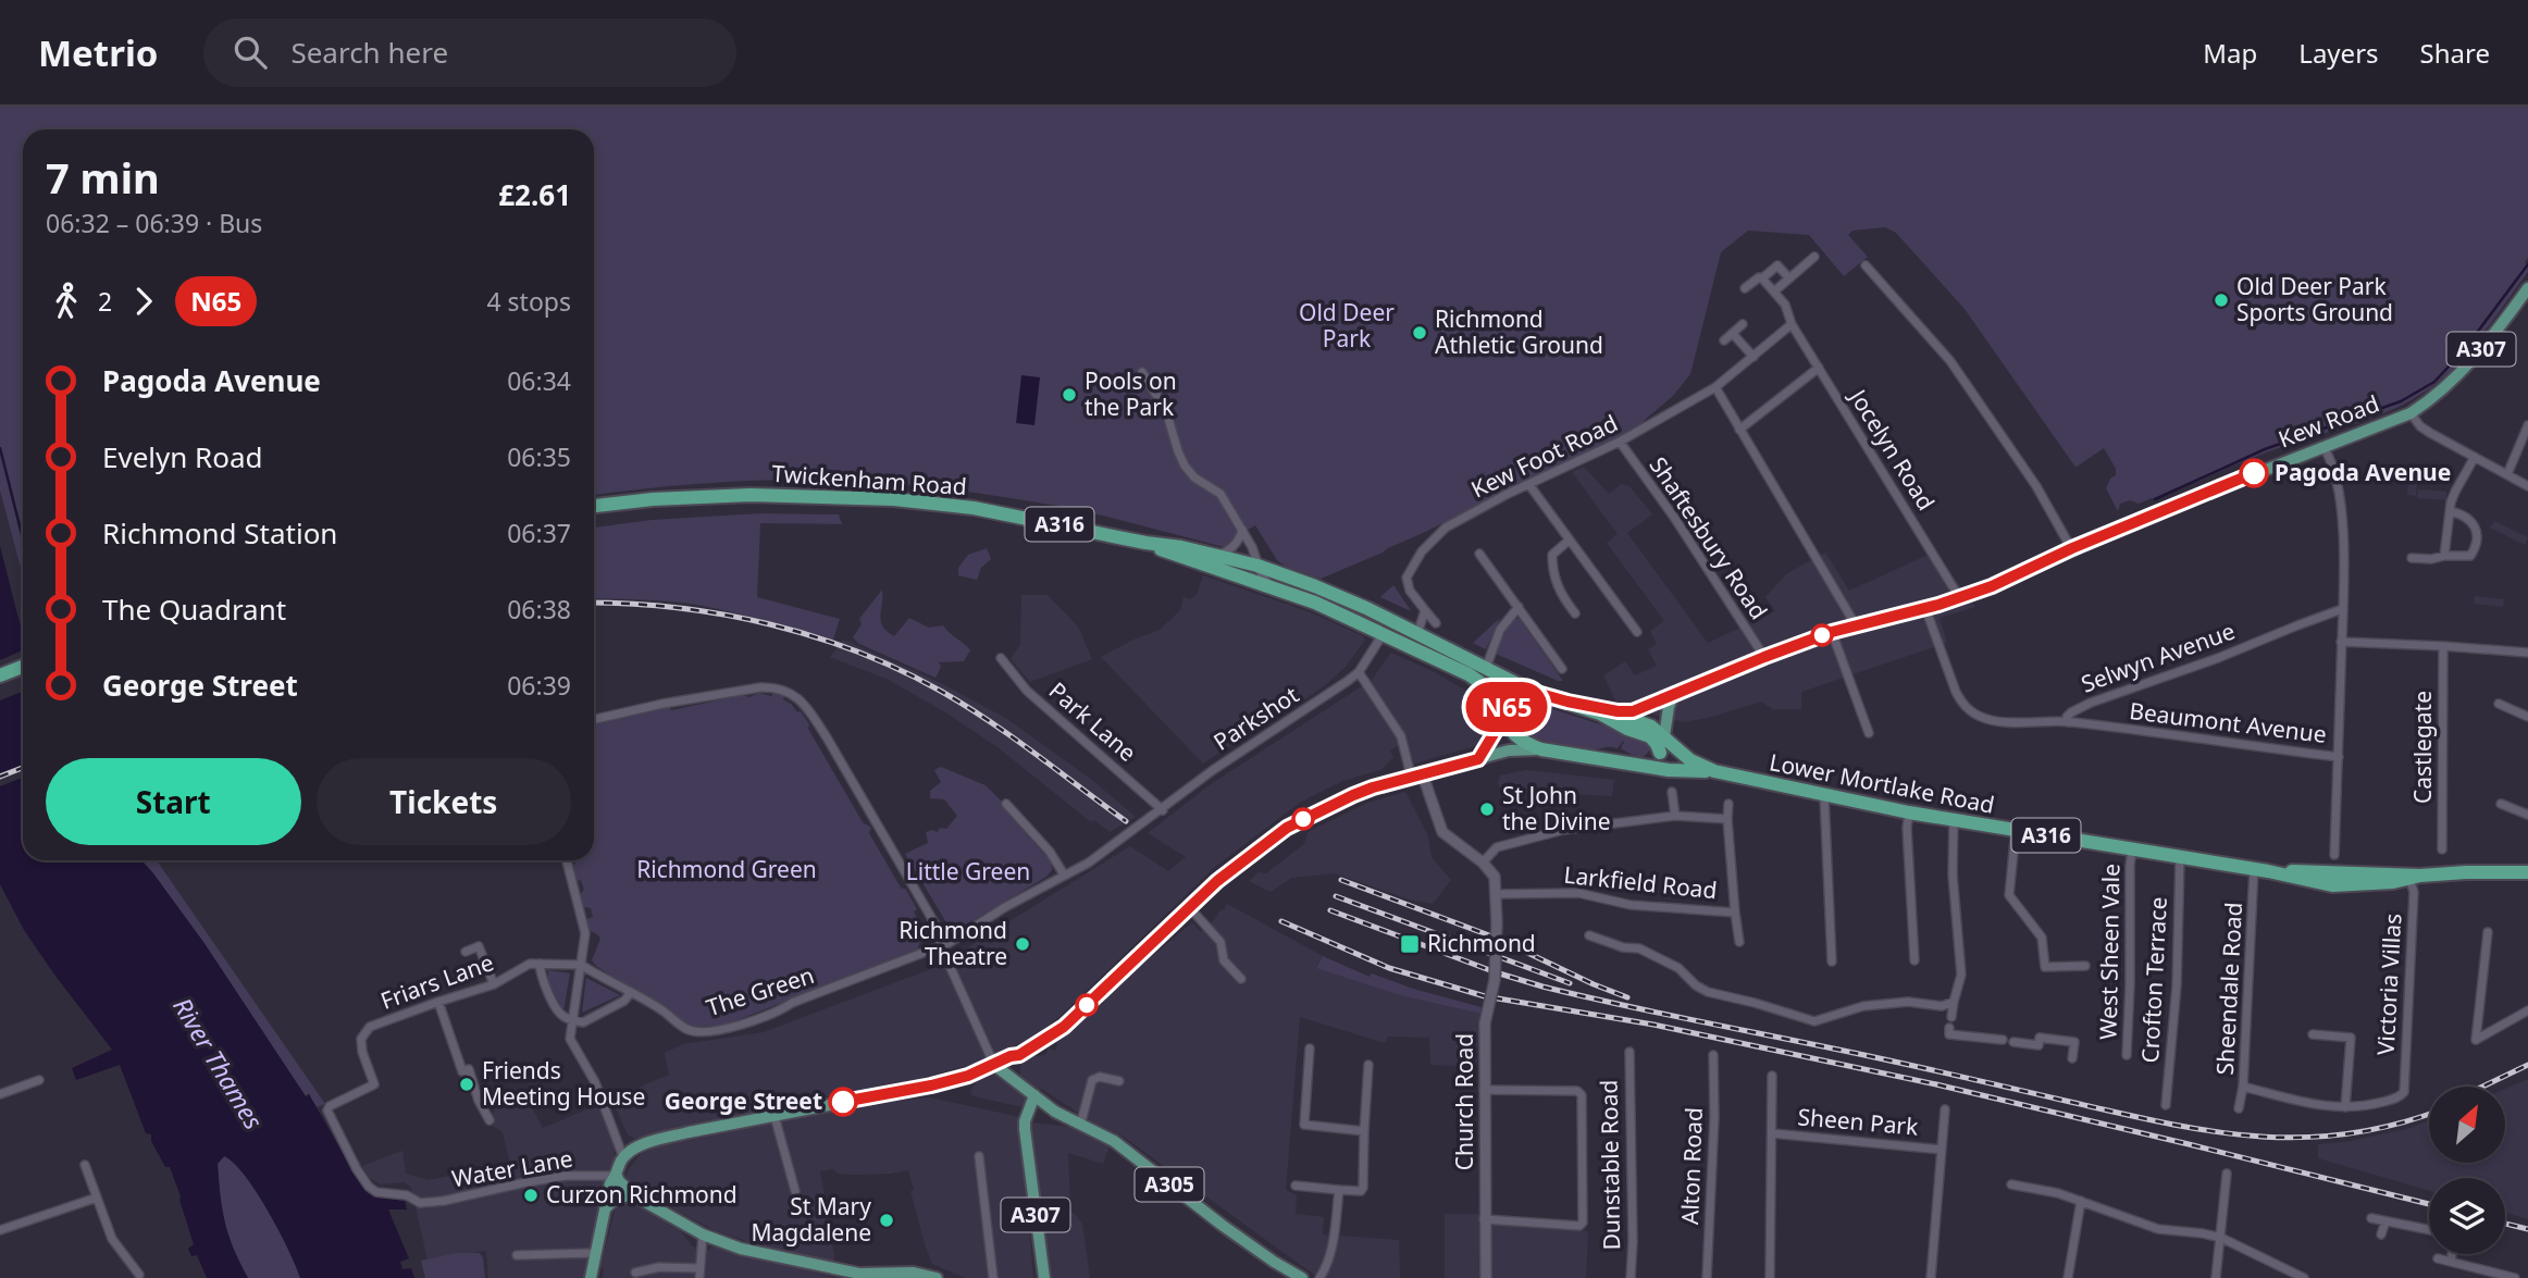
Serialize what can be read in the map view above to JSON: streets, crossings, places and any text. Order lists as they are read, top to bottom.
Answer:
{
  "streets": {
    "highway": ["Twickenham Road", "A316", "Lower Mortlake Road"],
    "main road": ["A307", "Kew Road", "A305"],
    "street": [
      "Jocelyn Road",
      "Kew Foot Road",
      "Shaftesbury Road",
      "Selwyn Avenue",
      "Parkshot",
      "Park Lane",
      "Beaumont Avenue",
      "Castlegate",
      "Larkfield Road",
      "West Sheen Vale",
      "Crofton Terrace",
      "Friars Lane",
      "Victoria Villas",
      "Sheendale Road",
      "The Green",
      "Church Road",
      "Sheen Park",
      "Dunstable Road",
      "Alton Road",
      "Water Lane"
    ]
  },
  "crossings": [
    ["A307", "A305"],
    ["Kew Road", "Jocelyn Road"],
    ["Kew Road", "A316"],
    ["Kew Road", "Shaftesbury Road"],
    ["Kew Road", "Selwyn Avenue"],
    ["Jocelyn Road", "Kew Foot Road"],
    ["Kew Foot Road", "Shaftesbury Road"],
    ["Twickenham Road", "A316"],
    ["Twickenham Road", "Parkshot"],
    ["A316", "Lower Mortlake Road"],
    ["Selwyn Avenue", "Beaumont Avenue"],
    ["Parkshot", "Park Lane"],
    ["Lower Mortlake Road", "West Sheen Vale"],
    ["Lower Mortlake Road", "Crofton Terrace"],
    ["Lower Mortlake Road", "Victoria Villas"],
    ["Lower Mortlake Road", "Sheendale Road"],
    ["Larkfield Road", "Church Road"],
    ["Friars Lane", "The Green"],
    ["Friars Lane", "Water Lane"]
  ],
  "water": ["River Thames"],
  "parks": ["Old Deer Park", "Richmond Green", "Little Green"],
  "places": {
    "other": [
      "Old Deer Park Sports Ground",
      "Richmond Athletic Ground",
      "Pools on the Park",
      "Pagoda Avenue",
      "St John the Divine",
      "Richmond Theatre",
      "Friends Meeting House",
      "George Street",
      "Curzon Richmond",
      "St Mary Magdalene"
    ],
    "transit": ["Richmond"]
  },
  "lines": ["bus line N65"],
  "north": "top right",
  "page": {
    "header": "Metrio",
    "search": "Search here",
    "nav": ["Map", "Layers", "Share"],
    "on_map": "N65",
    "heading": ["7 min", "06:32 – 06:39 · Bus", "£2.61"],
    "legs": ["2", "N65", "4 stops"],
    "list": [
      {
        "name": "Pagoda Avenue",
        "value": "06:34"
      },
      {
        "name": "Evelyn Road",
        "value": "06:35"
      },
      {
        "name": "Richmond Station",
        "value": "06:37"
      },
      {
        "name": "The Quadrant",
        "value": "06:38"
      },
      {
        "name": "George Street",
        "value": "06:39"
      }
    ],
    "buttons": ["Start", "Tickets"]
  }
}
